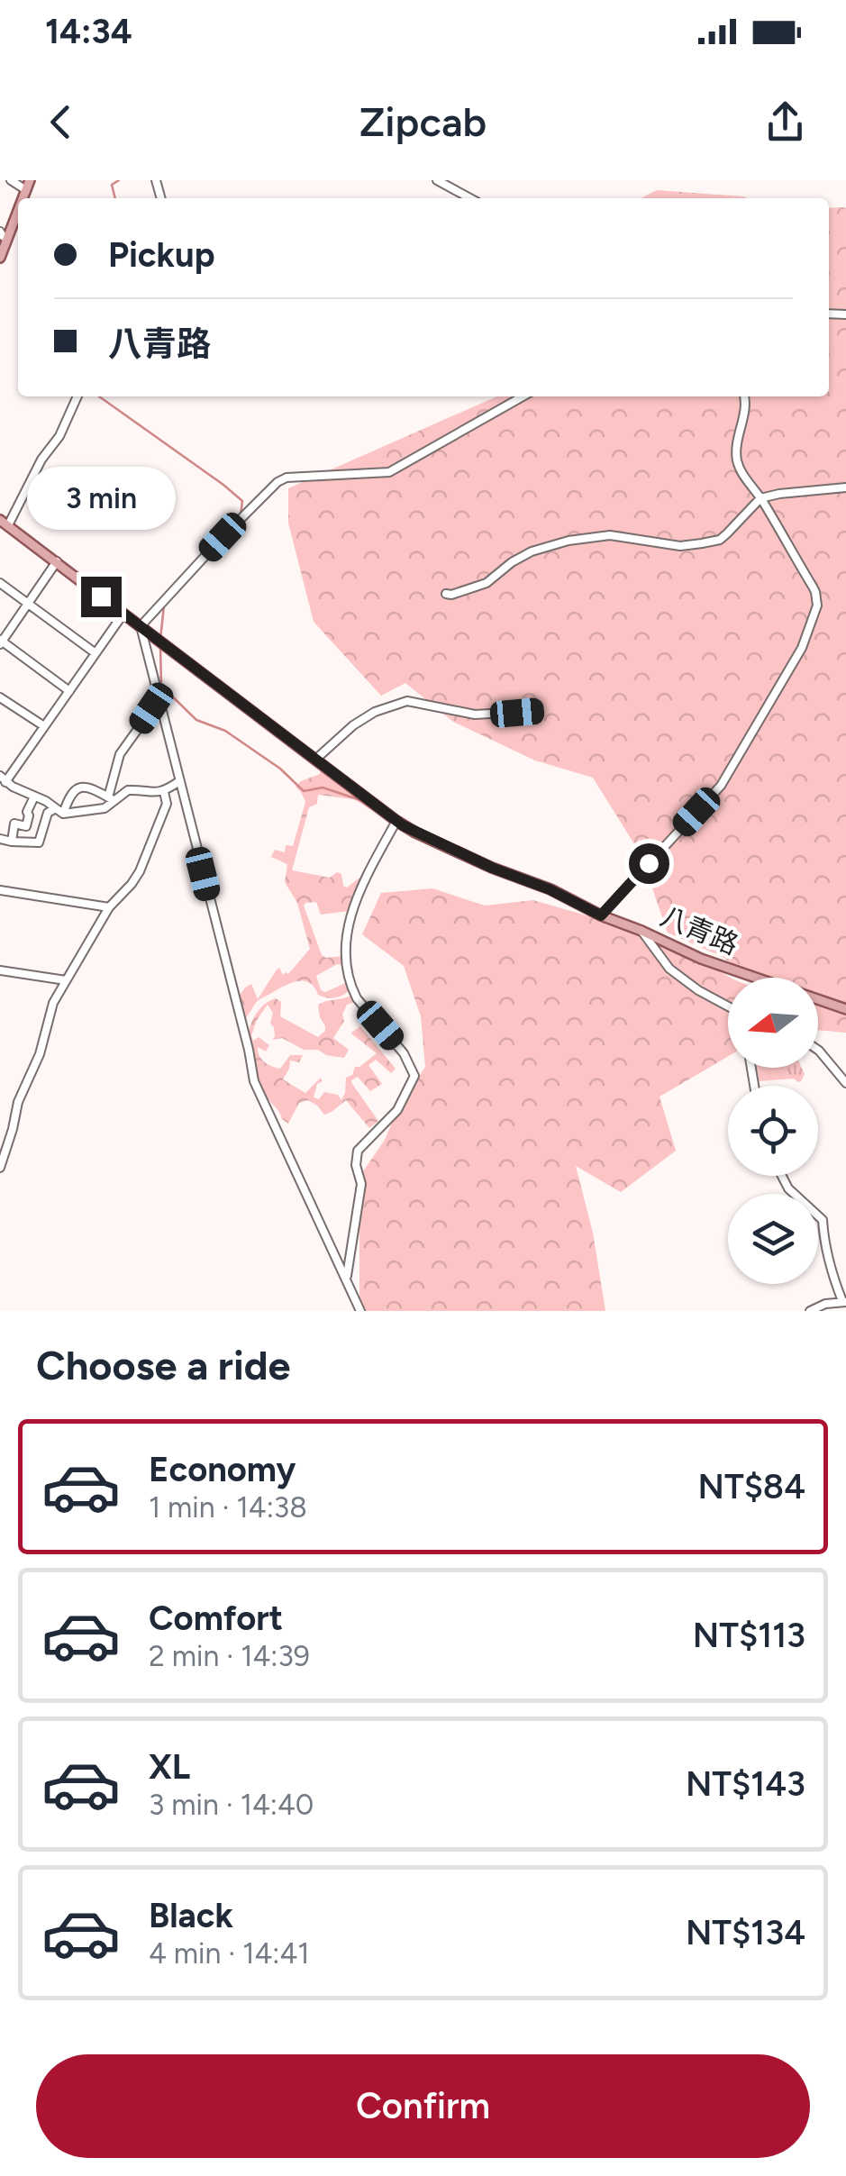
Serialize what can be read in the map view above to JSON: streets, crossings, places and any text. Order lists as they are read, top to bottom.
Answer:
{
  "streets": {
    "main road": ["八青路"]
  },
  "north": "left",
  "page": {
    "status": "14:34",
    "header": "Zipcab",
    "banner": ["Pickup", "八青路"],
    "bubble": "3 min",
    "heading": "Choose a ride",
    "list": [
      {
        "name": "Economy",
        "note": "1 min · 14:38",
        "value": "NT$84"
      },
      {
        "name": "Comfort",
        "note": "2 min · 14:39",
        "value": "NT$113"
      },
      {
        "name": "XL",
        "note": "3 min · 14:40",
        "value": "NT$143"
      },
      {
        "name": "Black",
        "note": "4 min · 14:41",
        "value": "NT$134"
      }
    ],
    "buttons": "Confirm"
  }
}
